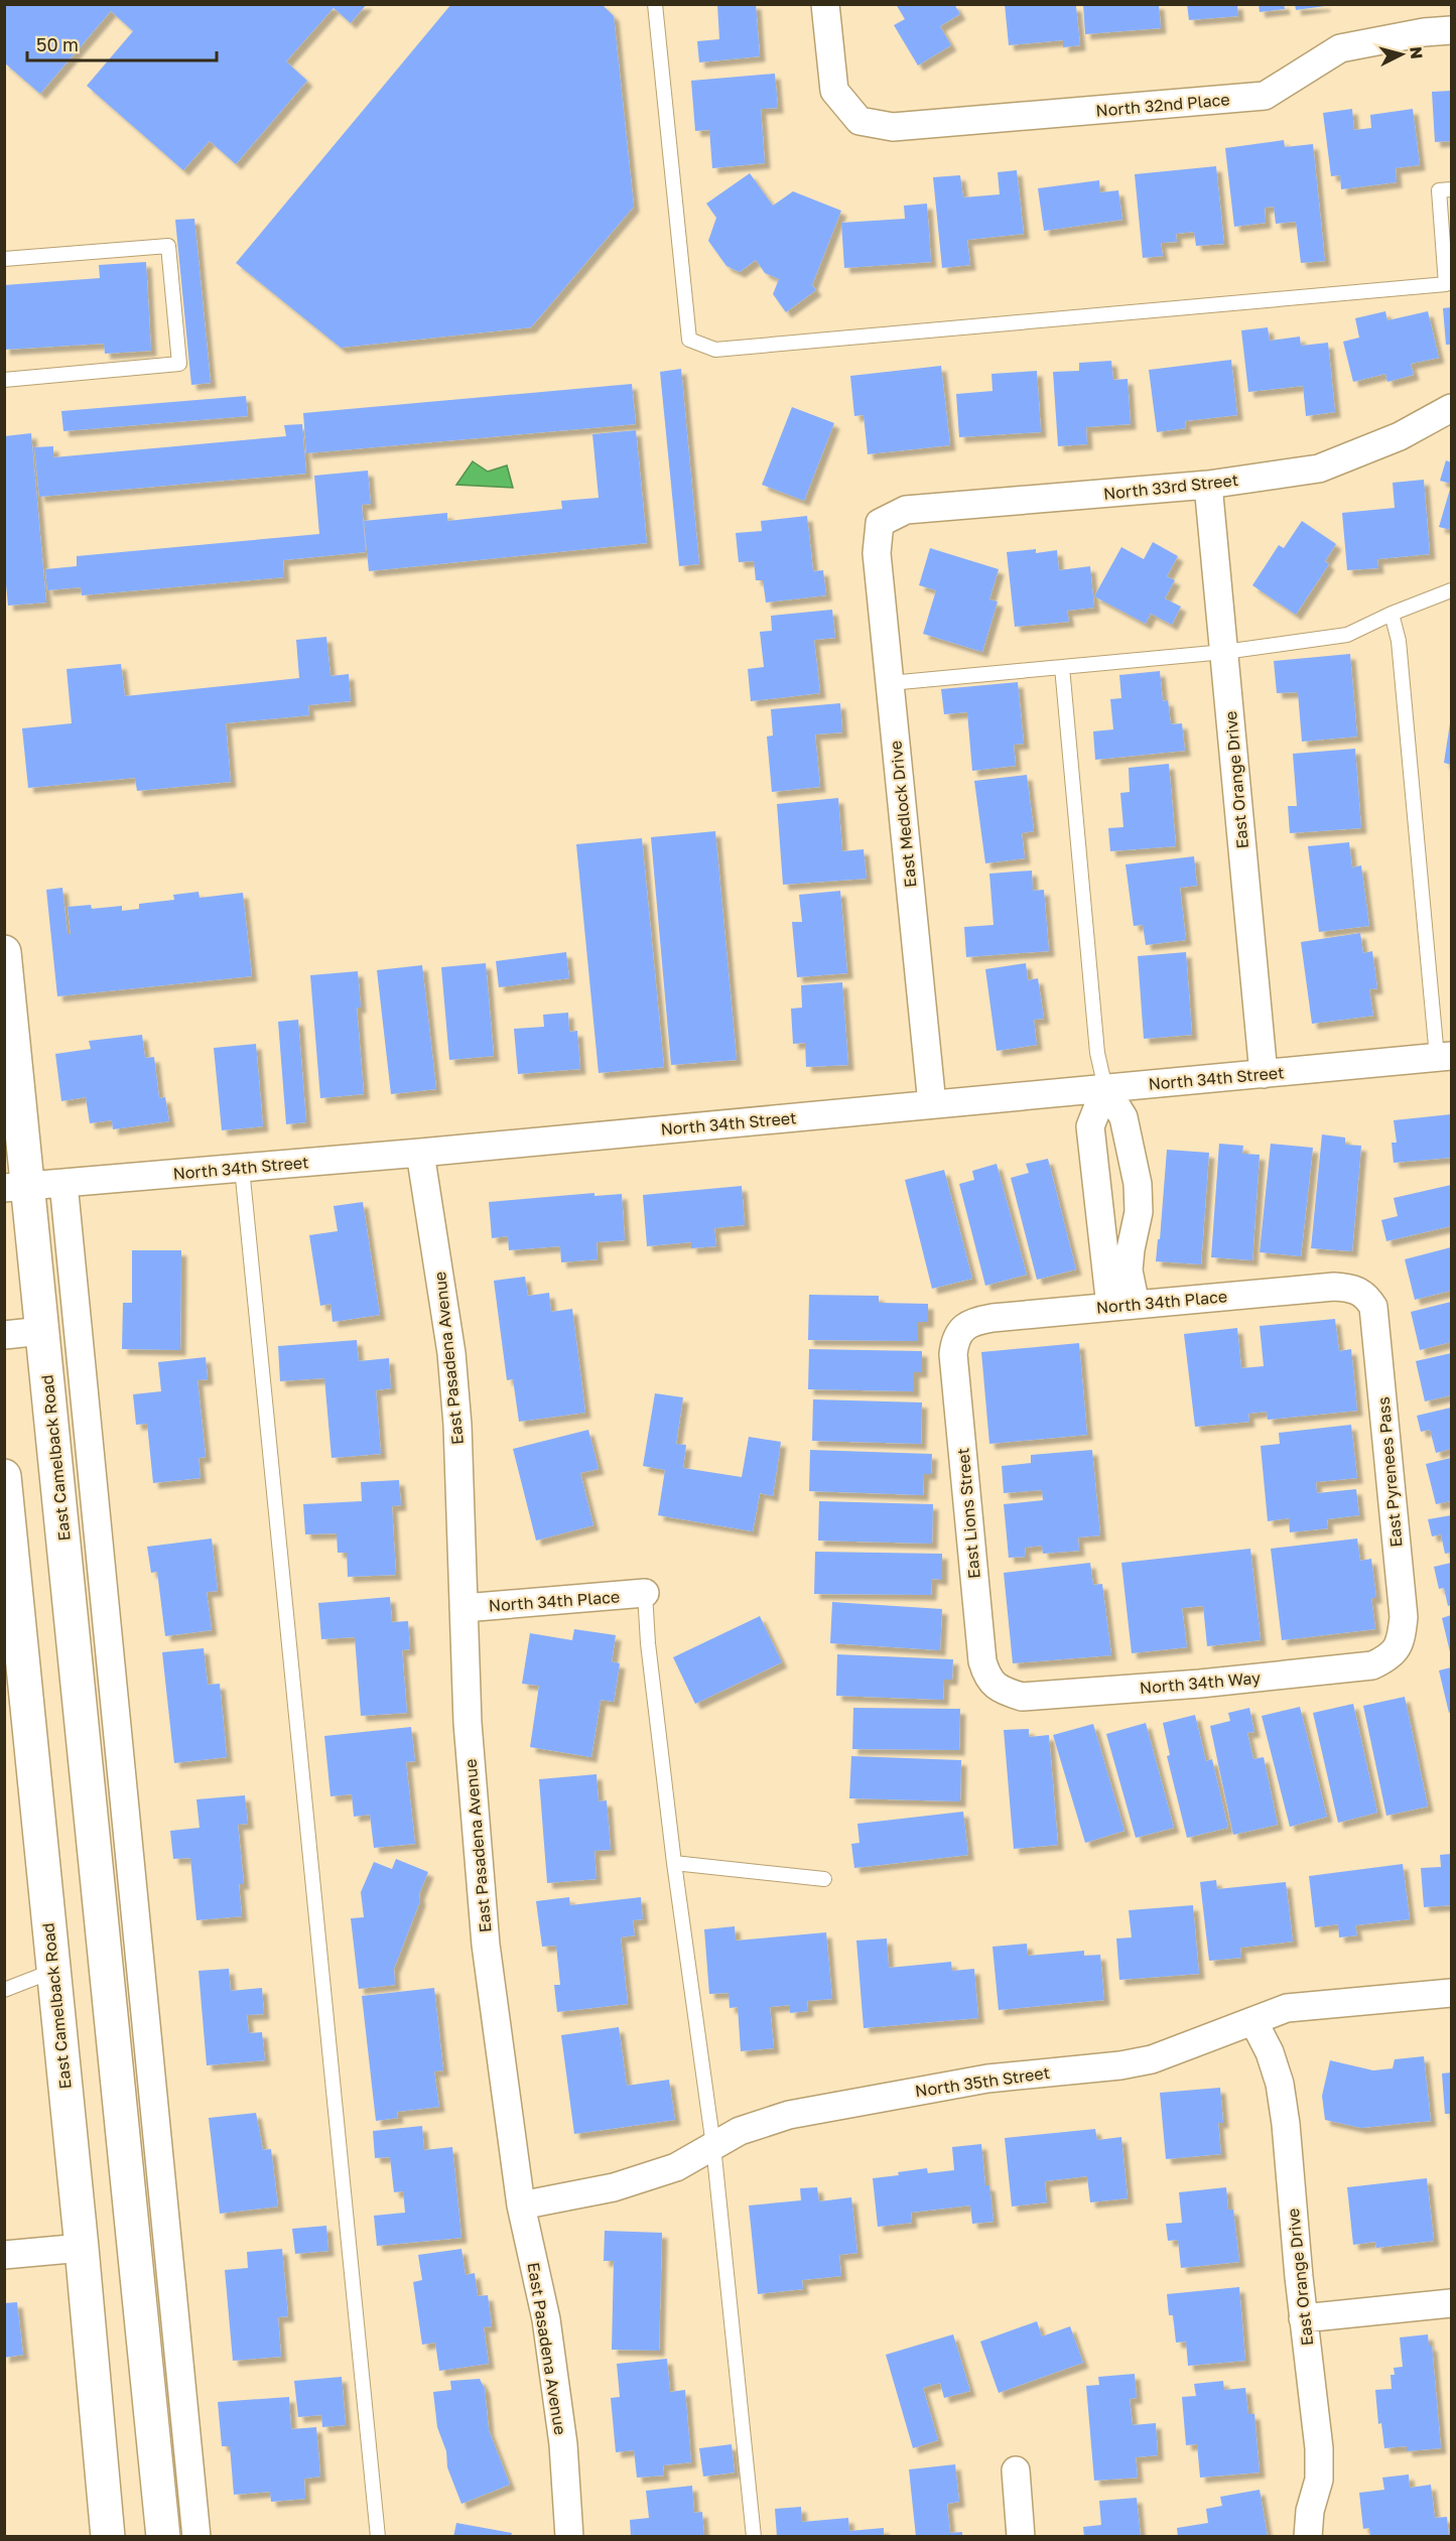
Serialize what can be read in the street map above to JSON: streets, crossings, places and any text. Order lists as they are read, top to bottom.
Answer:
{
  "streets": {
    "main road": ["East Camelback Road"],
    "street": [
      "North 32nd Place",
      "North 33rd Street",
      "East Orange Drive",
      "East Medlock Drive",
      "North 34th Street",
      "North 34th Place",
      "East Pasadena Avenue",
      "East Pyrenees Pass",
      "East Lions Street",
      "North 34th Way",
      "North 35th Street"
    ]
  },
  "crossings": [
    ["North 33rd Street", "East Orange Drive"],
    ["North 33rd Street", "East Medlock Drive"],
    ["East Orange Drive", "North 34th Street"],
    ["East Orange Drive", "North 35th Street"],
    ["East Medlock Drive", "North 34th Street"],
    ["North 34th Street", "East Pasadena Avenue"],
    ["North 34th Street", "East Camelback Road"],
    ["North 34th Place", "East Pasadena Avenue"],
    ["North 34th Place", "East Pyrenees Pass"],
    ["North 34th Place", "East Lions Street"],
    ["East Pasadena Avenue", "North 35th Street"],
    ["East Pyrenees Pass", "North 34th Way"],
    ["East Lions Street", "North 34th Way"]
  ],
  "scale_bar": "50 m",
  "north": "right"
}
